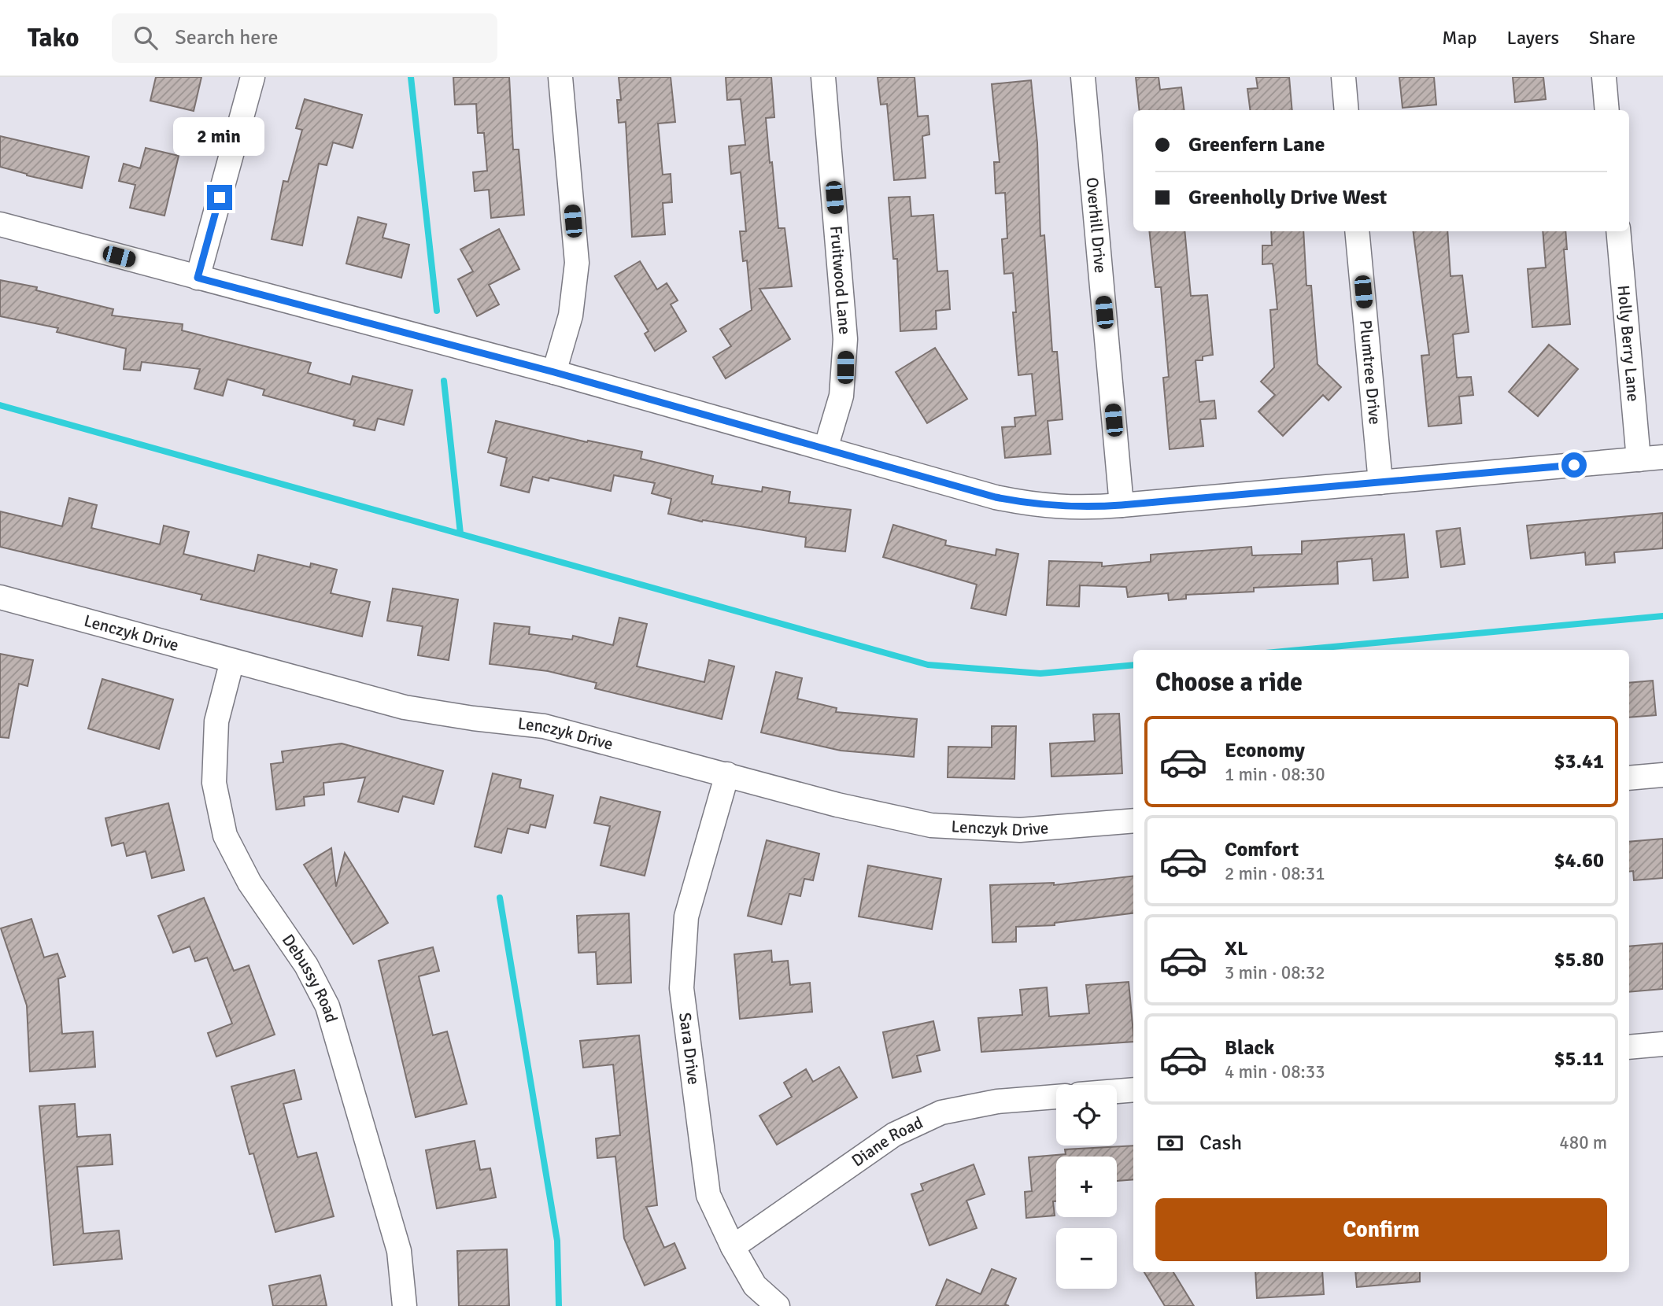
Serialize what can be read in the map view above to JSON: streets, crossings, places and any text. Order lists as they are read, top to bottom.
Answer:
{
  "streets": {
    "street": [
      "Overhill Drive",
      "Fruitwood Lane",
      "Holly Berry Lane",
      "Plumtree Drive",
      "Lenczyk Drive",
      "Debussy Road",
      "Sara Drive",
      "Diane Road"
    ]
  },
  "crossings": [
    ["Lenczyk Drive", "Debussy Road"],
    ["Lenczyk Drive", "Sara Drive"],
    ["Sara Drive", "Diane Road"]
  ],
  "page": {
    "header": "Tako",
    "search": "Search here",
    "nav": ["Map", "Layers", "Share"],
    "banner": ["Greenfern Lane", "Greenholly Drive West"],
    "bubble": "2 min",
    "heading": "Choose a ride",
    "list": [
      {
        "name": "Economy",
        "note": "1 min · 08:30",
        "value": "$3.41"
      },
      {
        "name": "Comfort",
        "note": "2 min · 08:31",
        "value": "$4.60"
      },
      {
        "name": "XL",
        "note": "3 min · 08:32",
        "value": "$5.80"
      },
      {
        "name": "Black",
        "note": "4 min · 08:33",
        "value": "$5.11"
      }
    ],
    "map_buttons": ["+", "−"],
    "pay": ["Cash", "480 m"],
    "buttons": "Confirm"
  }
}
